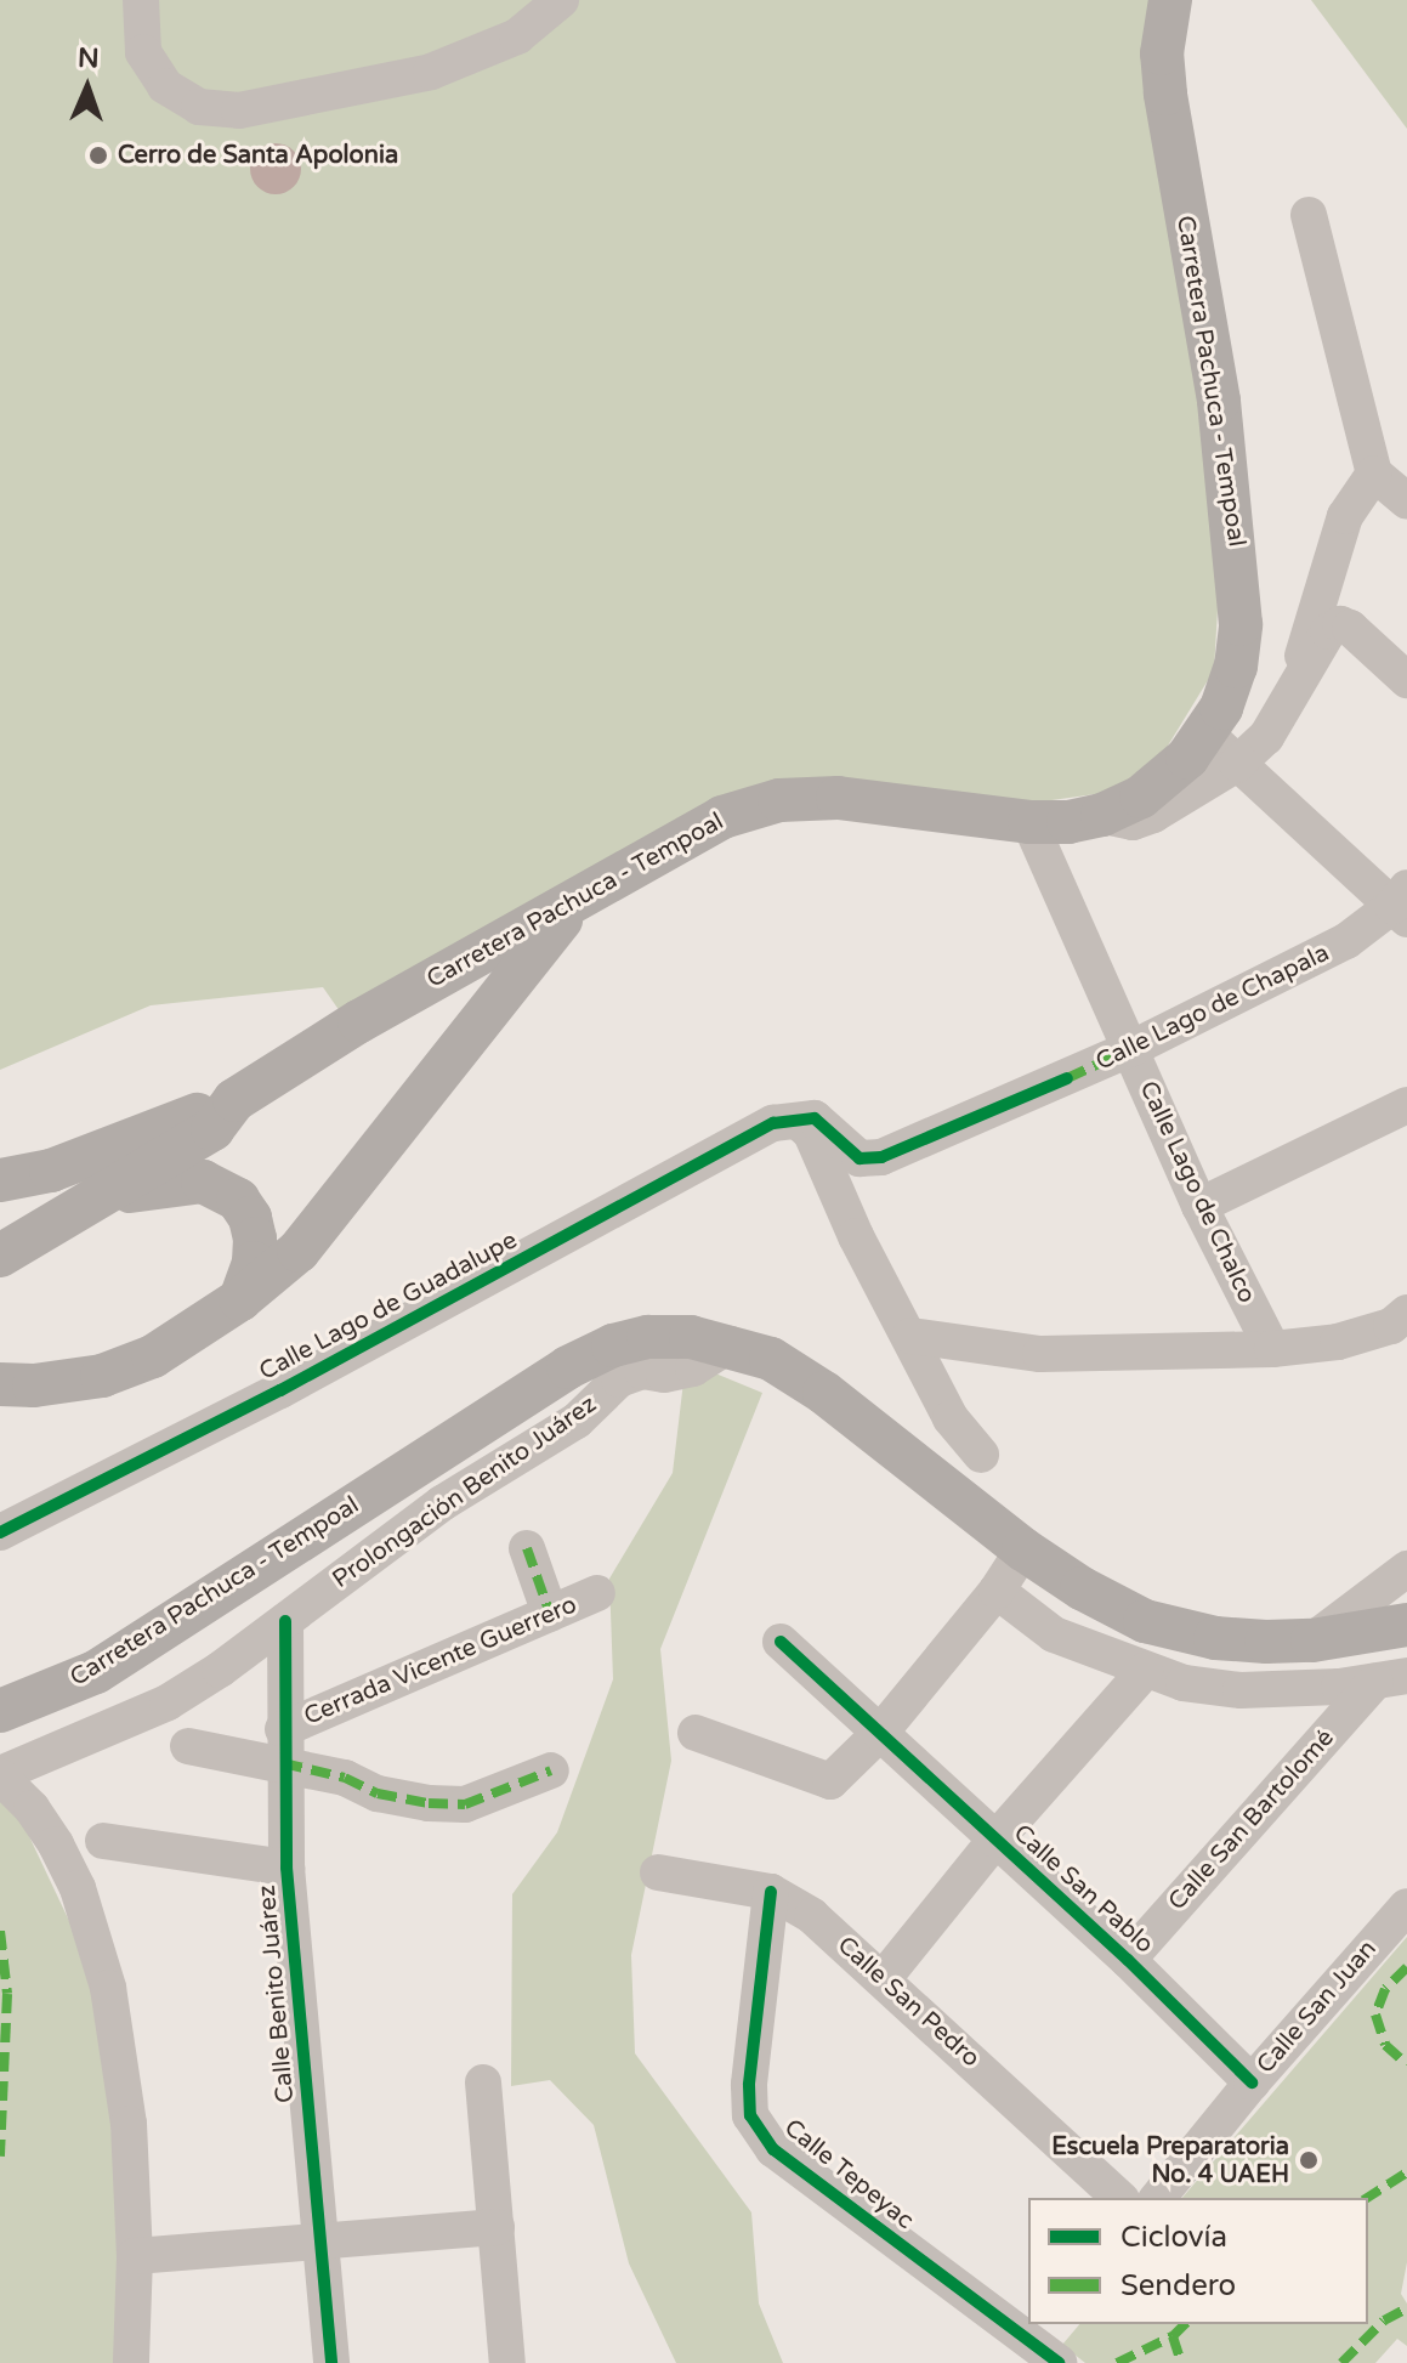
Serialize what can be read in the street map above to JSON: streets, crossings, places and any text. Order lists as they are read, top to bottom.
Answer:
{
  "streets": {
    "main road": ["Carretera Pachuca - Tempoal"],
    "street": [
      "Calle Lago de Chapala",
      "Calle Lago de Chalco",
      "Calle Lago de Guadalupe",
      "Prolongación Benito Juárez",
      "Cerrada Vicente Guerrero",
      "Calle San Bartolomé",
      "Calle San Pablo",
      "Calle Benito Juárez",
      "Calle San Pedro",
      "Calle San Juan",
      "Calle Tepeyac"
    ]
  },
  "crossings": [
    ["Carretera Pachuca - Tempoal", "Calle Lago de Chalco"],
    ["Carretera Pachuca - Tempoal", "Prolongación Benito Juárez"],
    ["Calle Lago de Chapala", "Calle Lago de Chalco"],
    ["Calle Lago de Chapala", "Calle Lago de Guadalupe"],
    ["Prolongación Benito Juárez", "Calle Benito Juárez"],
    ["Cerrada Vicente Guerrero", "Calle Benito Juárez"],
    ["Calle San Bartolomé", "Calle San Pablo"],
    ["Calle San Pablo", "Calle San Juan"],
    ["Calle San Pedro", "Calle Tepeyac"]
  ],
  "places": ["Cerro de Santa Apolonia", "Escuela Preparatoria No. 4 UAEH"],
  "legend": ["Ciclovía", "Sendero"],
  "north": "top"
}
